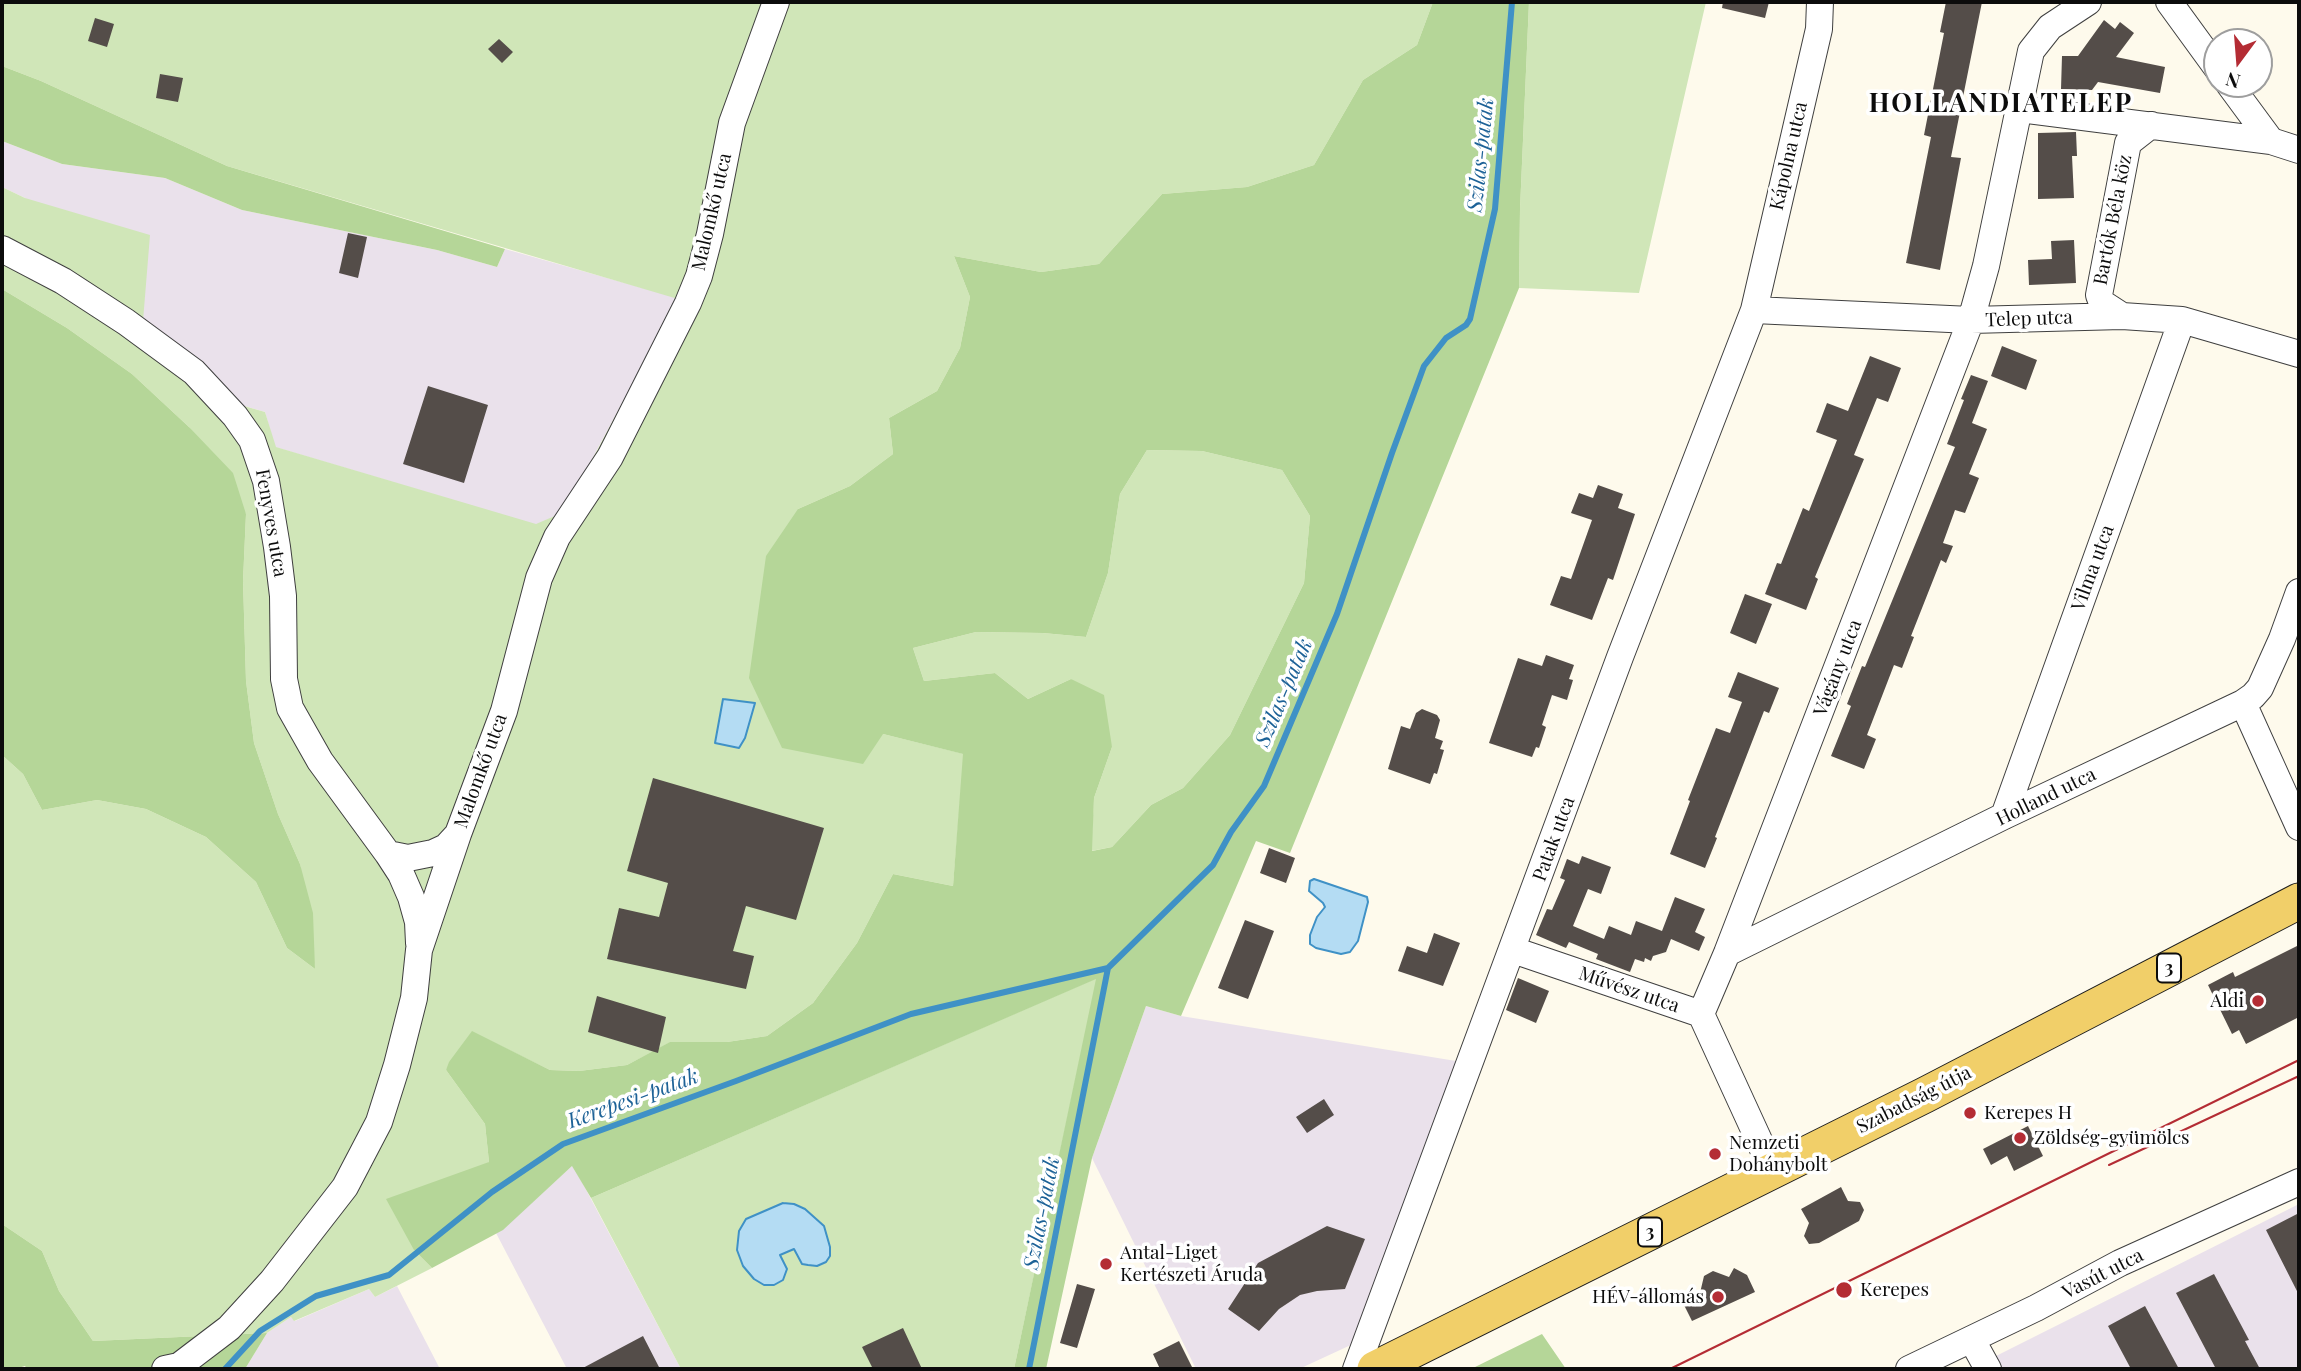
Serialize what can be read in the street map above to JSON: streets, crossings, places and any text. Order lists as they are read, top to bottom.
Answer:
{
  "streets": {
    "main road": ["3", "Szabadság útja"],
    "street": [
      "Kápolna utca",
      "Malomkő utca",
      "Bartók Béla köz",
      "Telep utca",
      "Fenyves utca",
      "Vilma utca",
      "Vágány utca",
      "Holland utca",
      "Patak utca",
      "Művész utca",
      "Vasút utca"
    ]
  },
  "crossings": [
    ["Kápolna utca", "Telep utca"],
    ["Kápolna utca", "Patak utca"],
    ["Malomkő utca", "Fenyves utca"],
    ["Bartók Béla köz", "Telep utca"],
    ["Telep utca", "Vilma utca"],
    ["Telep utca", "Vágány utca"],
    ["Telep utca", "Patak utca"],
    ["Vilma utca", "Holland utca"],
    ["Vágány utca", "Holland utca"],
    ["Vágány utca", "Művész utca"],
    ["Patak utca", "Művész utca"],
    ["Művész utca", "Szabadság útja"]
  ],
  "districts": ["HOLLANDIATELEP"],
  "water": ["Szilas-patak", "Kerepesi-patak"],
  "places": [
    "Aldi",
    "Kerepes H",
    "Zöldség-gyümölcs",
    "Nemzeti Dohánybolt",
    "Antal-Liget Kertészeti Áruda",
    "Kerepes",
    "HÉV-állomás"
  ],
  "north": "bottom"
}
